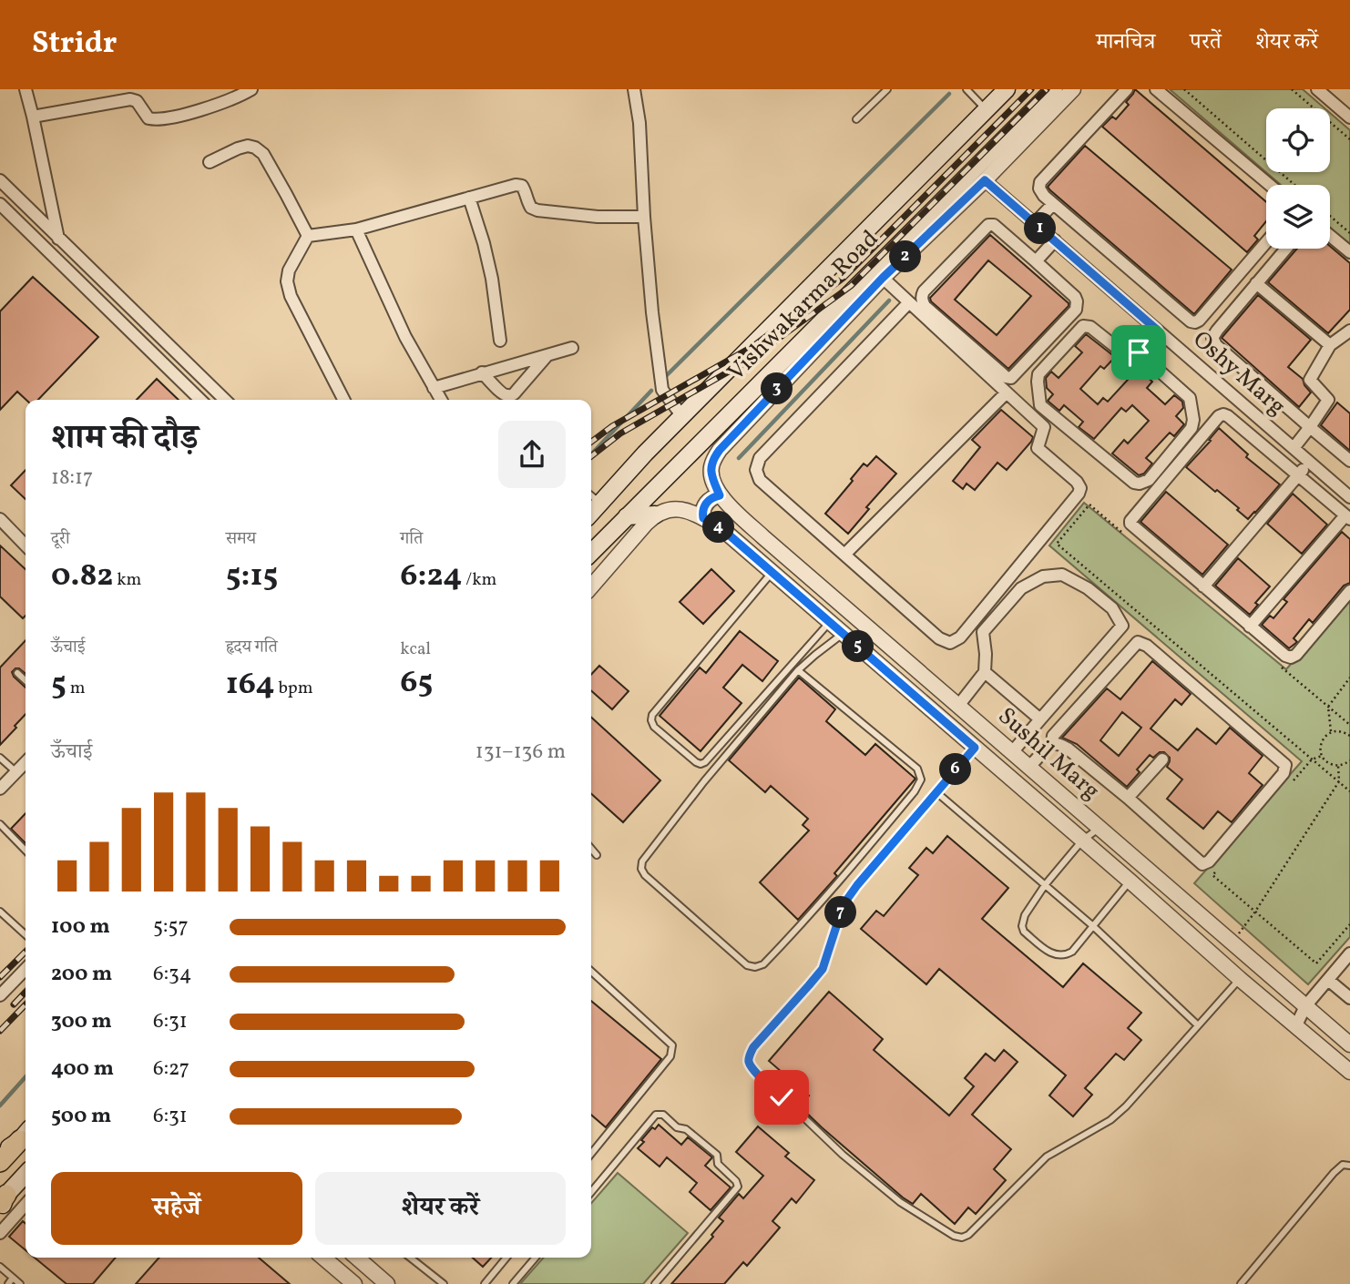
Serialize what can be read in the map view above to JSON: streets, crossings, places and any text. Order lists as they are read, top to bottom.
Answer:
{
  "streets": {
    "main road": ["Vishwakarma Road"],
    "street": ["Oshy Marg", "Sushil Marg"]
  },
  "page": {
    "header": "Stridr",
    "nav": ["मानचित्र", "परतें", "शेयर करें"],
    "pins": [
      "1",
      "2",
      "3",
      "4",
      "5",
      "6",
      "7"
    ],
    "heading": ["शाम की दौड़", "18:17"],
    "stats": [
      ["दूरी", "0.82 km"],
      ["समय", "5:15"],
      ["गति", "6:24 /km"],
      ["ऊँचाई", "5 m"],
      ["हृदय गति", "164 bpm"],
      ["kcal", "65"]
    ],
    "chart": ["ऊँचाई", "131–136 m"],
    "list": [
      {
        "name": "100 m",
        "note": "5:57"
      },
      {
        "name": "200 m",
        "note": "6:34"
      },
      {
        "name": "300 m",
        "note": "6:31"
      },
      {
        "name": "400 m",
        "note": "6:27"
      },
      {
        "name": "500 m",
        "note": "6:31"
      }
    ],
    "buttons": ["सहेजें", "शेयर करें"]
  }
}
